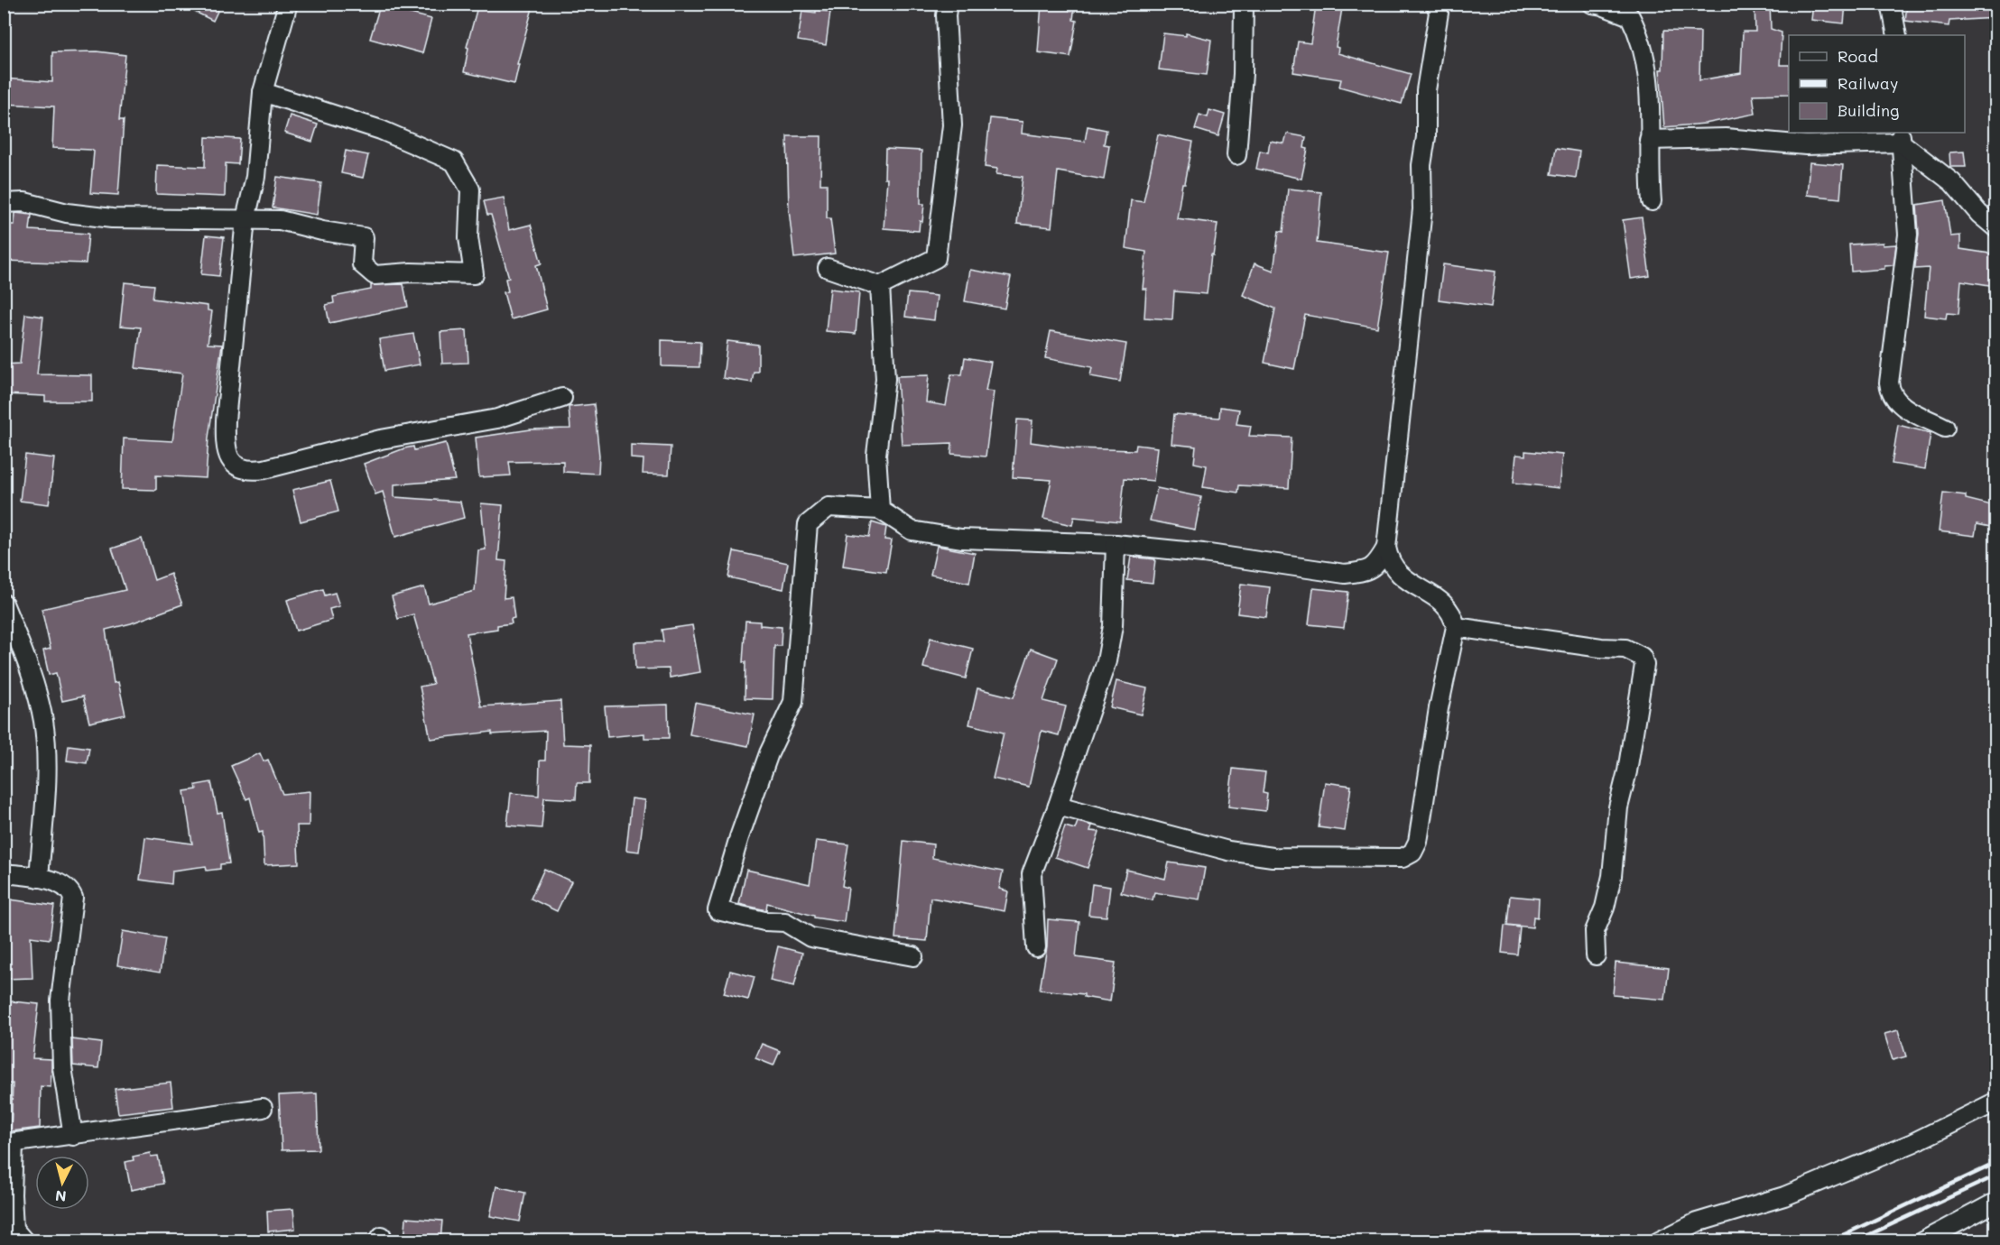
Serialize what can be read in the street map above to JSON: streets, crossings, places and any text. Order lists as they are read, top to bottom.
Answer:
{
  "legend": ["Road", "Railway", "Building"],
  "north": "bottom"
}
